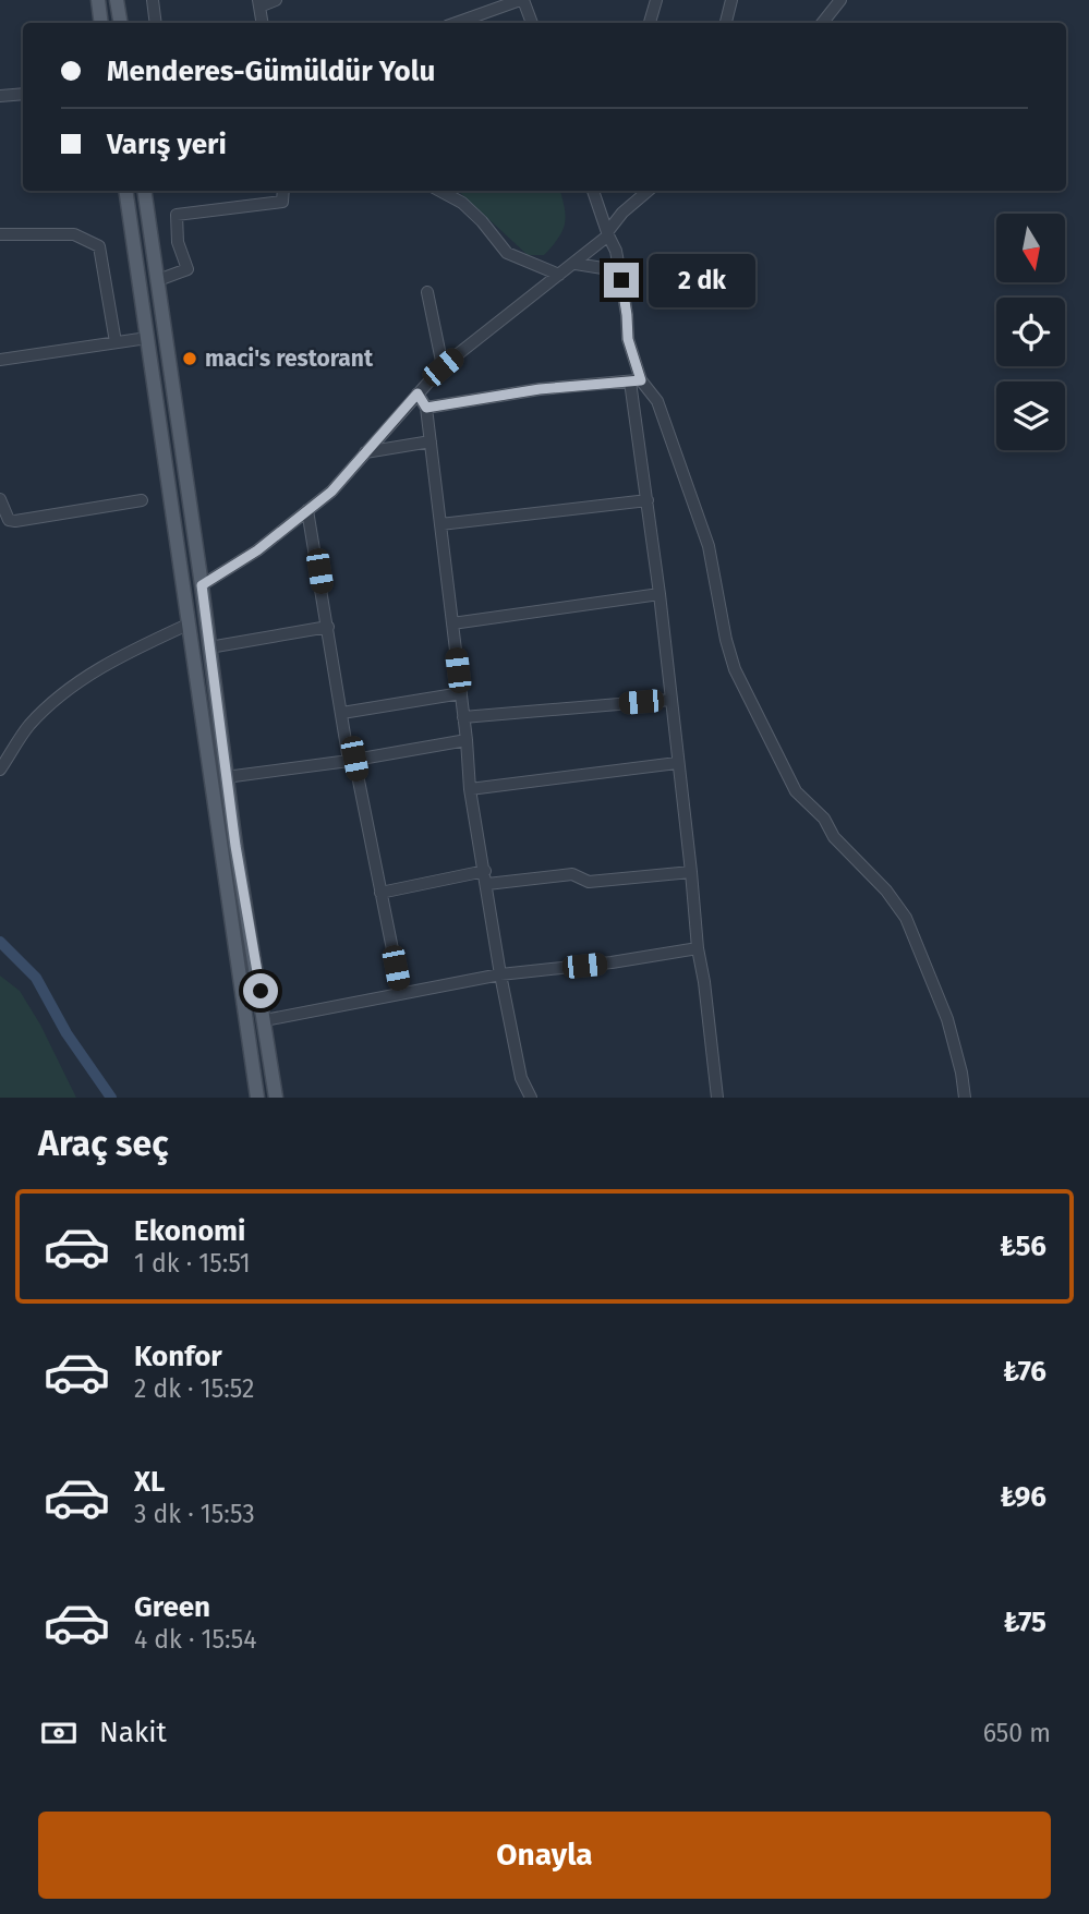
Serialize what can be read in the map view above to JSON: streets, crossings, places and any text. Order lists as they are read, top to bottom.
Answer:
{
  "places": ["maci's restorant"],
  "north": "bottom",
  "page": {
    "banner": ["Menderes-Gümüldür Yolu", "Varış yeri"],
    "bubble": "2 dk",
    "heading": "Araç seç",
    "list": [
      {
        "name": "Ekonomi",
        "note": "1 dk · 15:51",
        "value": "₺56"
      },
      {
        "name": "Konfor",
        "note": "2 dk · 15:52",
        "value": "₺76"
      },
      {
        "name": "XL",
        "note": "3 dk · 15:53",
        "value": "₺96"
      },
      {
        "name": "Green",
        "note": "4 dk · 15:54",
        "value": "₺75"
      }
    ],
    "pay": ["Nakit", "650 m"],
    "buttons": "Onayla"
  }
}
